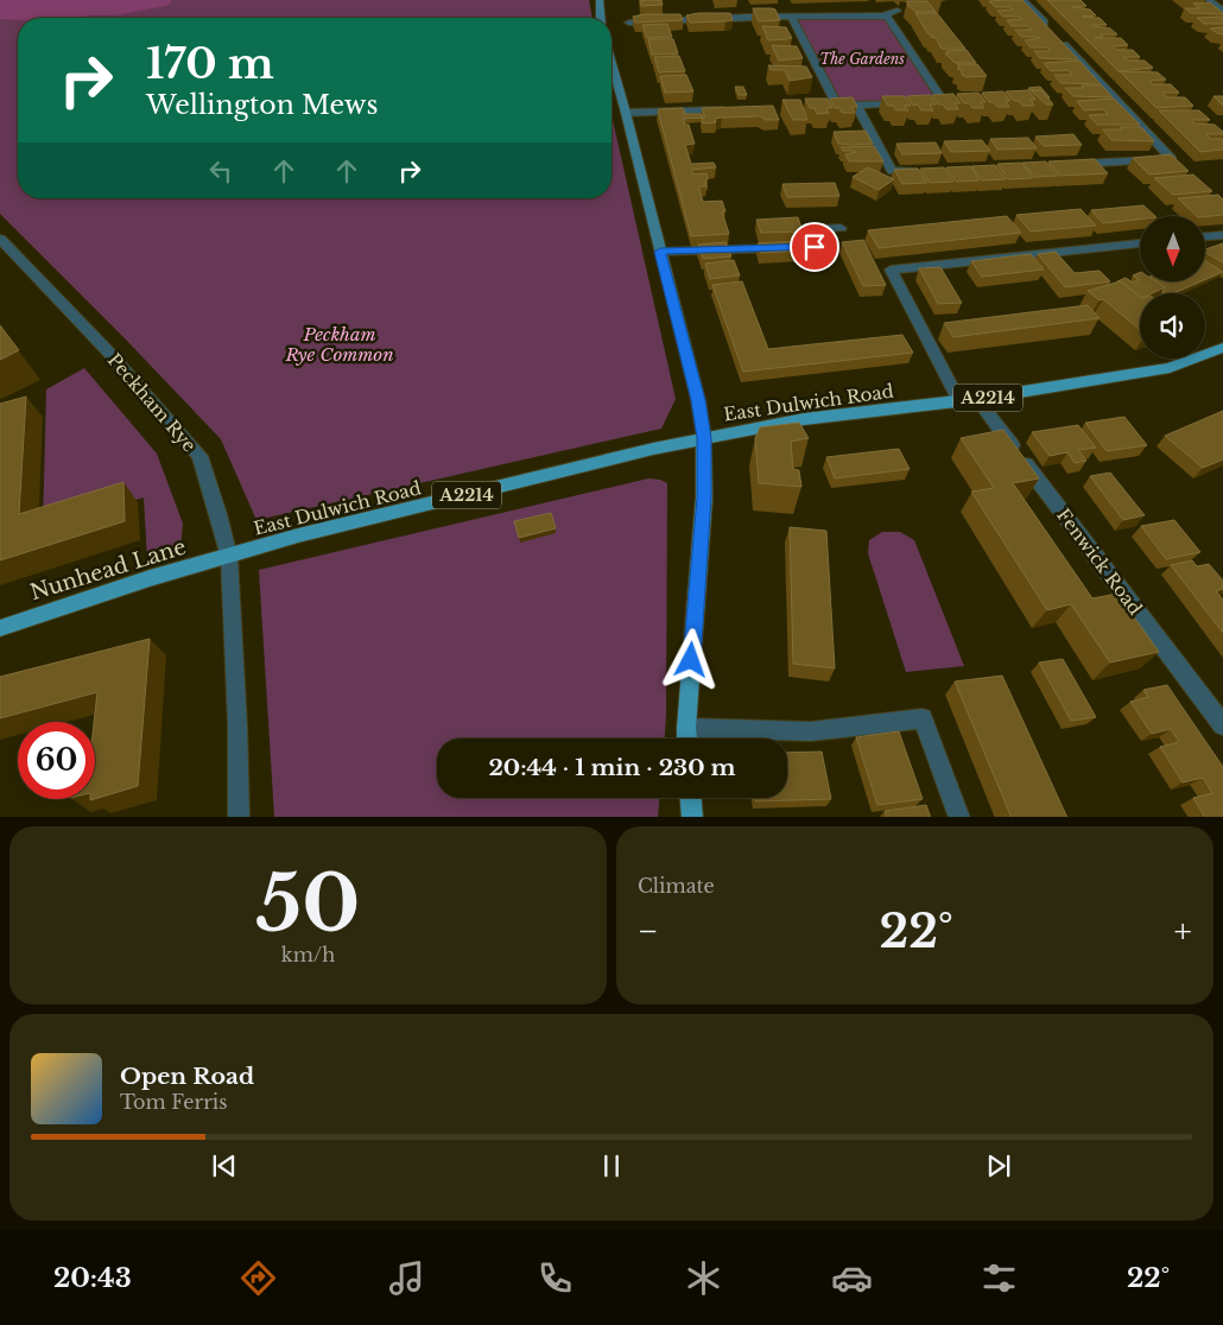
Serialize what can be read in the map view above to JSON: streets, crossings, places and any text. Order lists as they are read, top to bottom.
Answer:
{
  "streets": {
    "main road": ["A2214", "East Dulwich Road", "Nunhead Lane"],
    "street": ["Peckham Rye", "Fenwick Road"]
  },
  "crossings": [
    ["Peckham Rye", "East Dulwich Road"],
    ["Peckham Rye", "Nunhead Lane"],
    ["East Dulwich Road", "Fenwick Road"],
    ["East Dulwich Road", "Nunhead Lane"]
  ],
  "parks": ["The Gardens", "Peckham Rye Common"],
  "north": "bottom",
  "page": {
    "turn": ["170 m", "Wellington Mews"],
    "limit": "60",
    "trip": "20:44 · 1 min · 230 m",
    "tile": [
      ["50", "km/h"],
      "Climate"
    ],
    "heat": ["−", "22°", "+"],
    "song": ["Open Road", "Tom Ferris"],
    "tabs": ["20:43", "22°"]
  }
}
